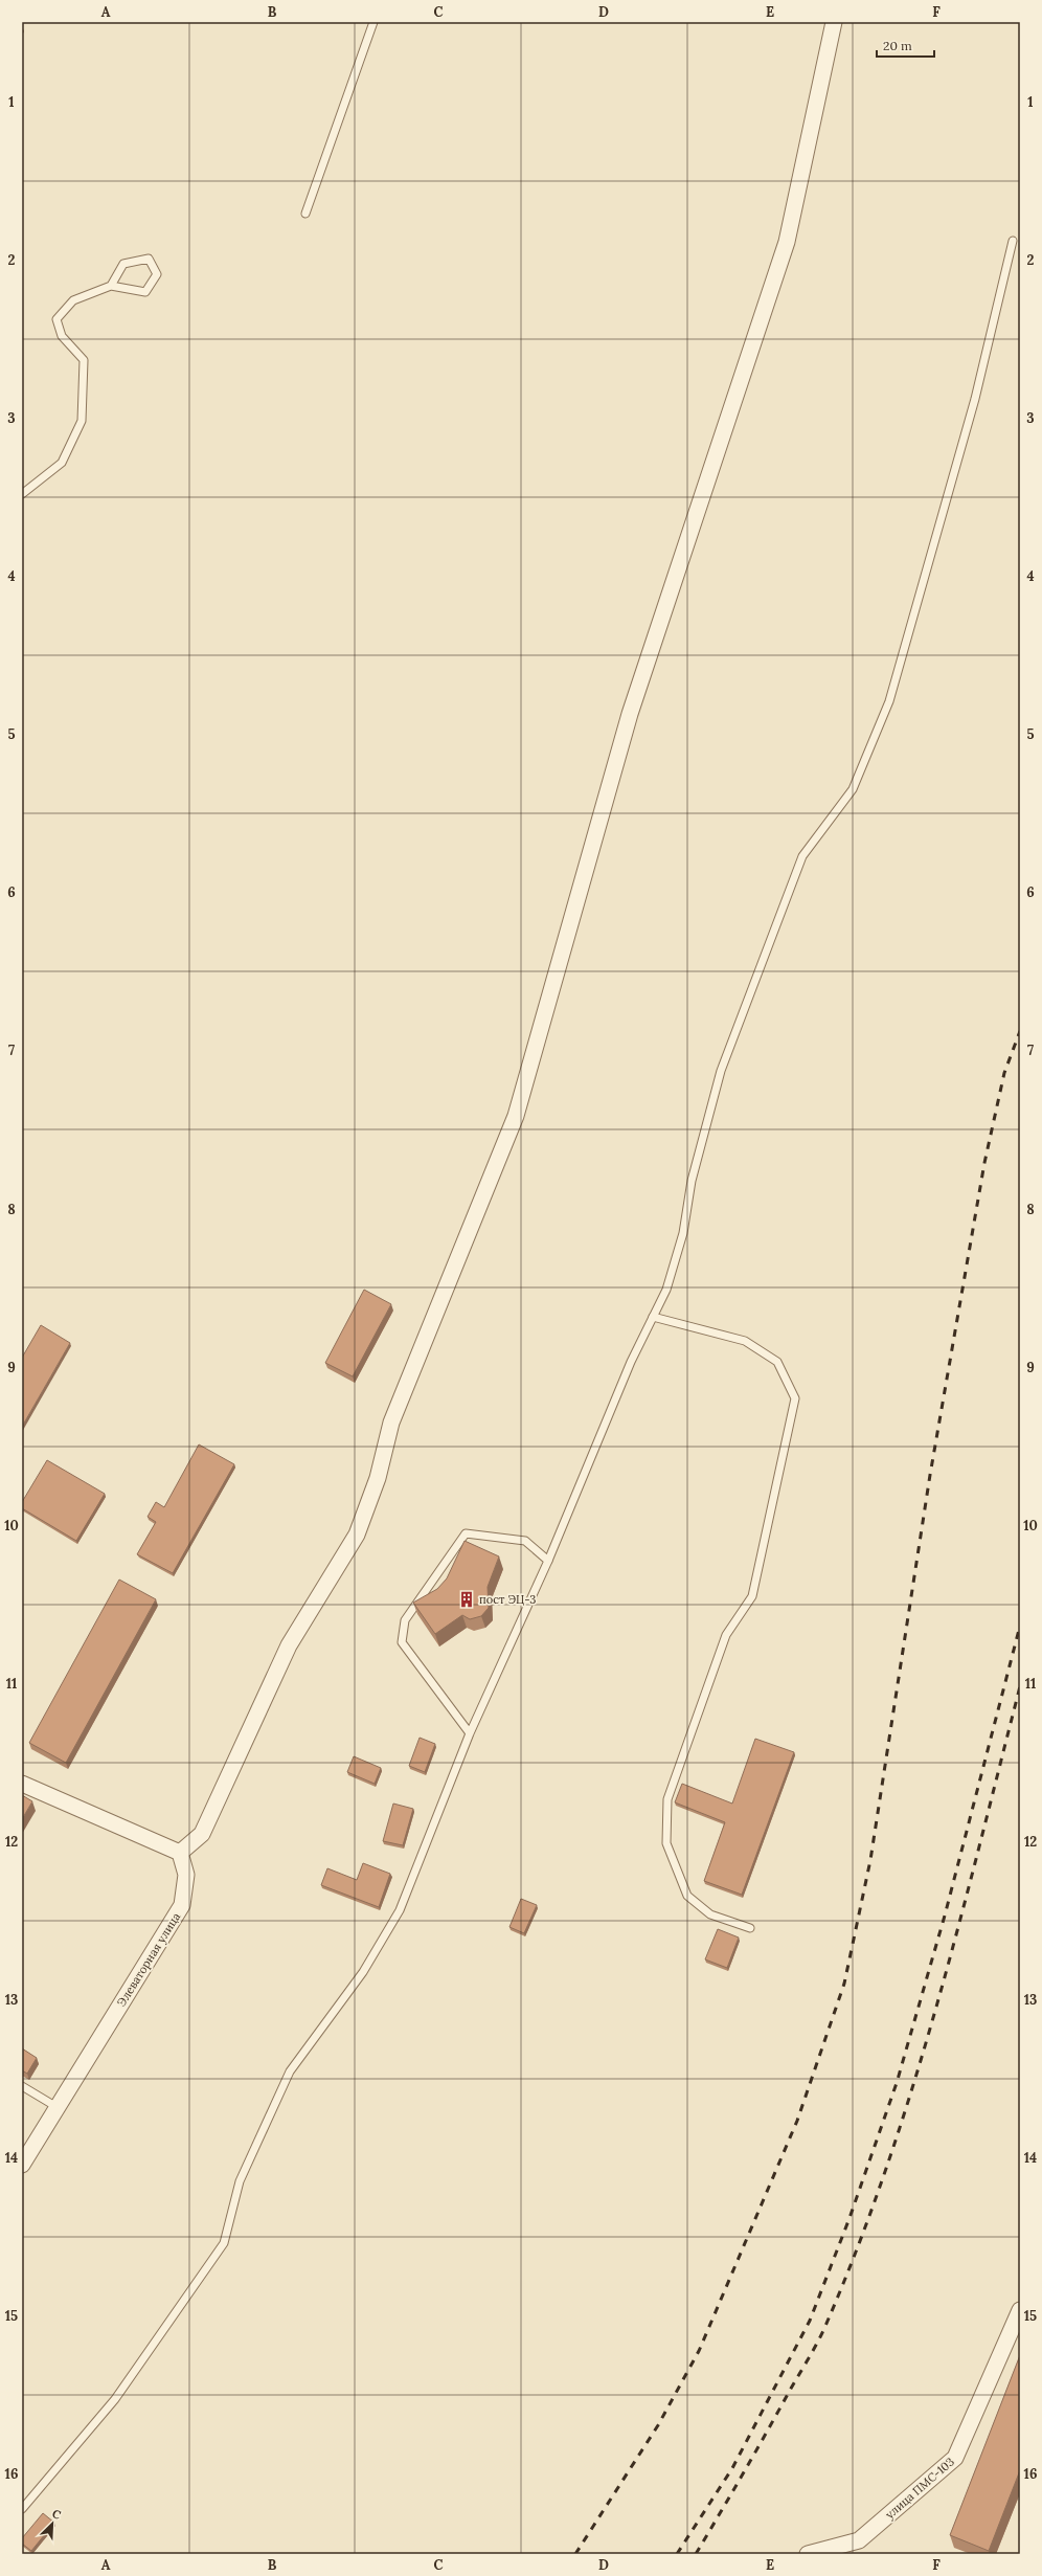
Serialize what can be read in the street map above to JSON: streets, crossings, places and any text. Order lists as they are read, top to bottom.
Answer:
{
  "streets": {
    "street": ["Элеваторная улица", "улица ПМС-103"]
  },
  "places": {
    "building": ["пост ЭЦ-3"]
  },
  "scale_bar": "20 m",
  "north": "top right",
  "grid": {
    "columns": [
      "A",
      "B",
      "C",
      "D",
      "E",
      "F"
    ],
    "rows": [
      "1",
      "2",
      "3",
      "4",
      "5",
      "6",
      "7",
      "8",
      "9",
      "10",
      "11",
      "12",
      "13",
      "14",
      "15",
      "16"
    ]
  }
}
